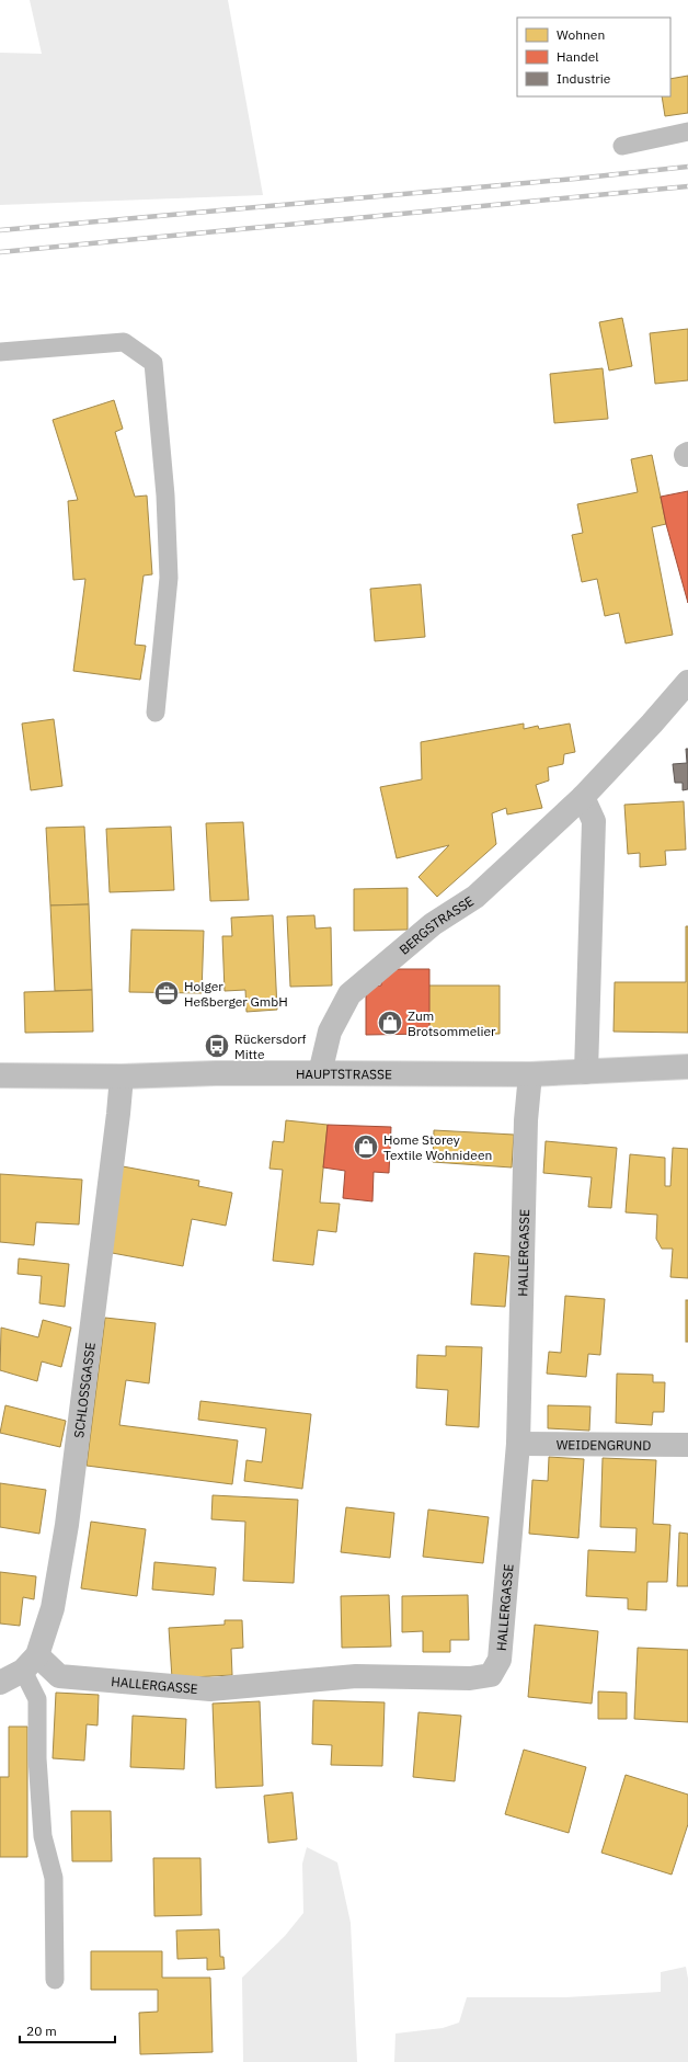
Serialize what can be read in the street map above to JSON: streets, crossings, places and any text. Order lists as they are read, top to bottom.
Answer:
{
  "streets": {
    "street": [
      "BERGSTRASSE",
      "HAUPTSTRASSE",
      "HALLERGASSE",
      "SCHLOSSGASSE",
      "WEIDENGRUND"
    ]
  },
  "crossings": [
    ["BERGSTRASSE", "HAUPTSTRASSE"],
    ["HAUPTSTRASSE", "HALLERGASSE"],
    ["HAUPTSTRASSE", "SCHLOSSGASSE"],
    ["HALLERGASSE", "SCHLOSSGASSE"],
    ["HALLERGASSE", "WEIDENGRUND"]
  ],
  "places": {
    "office": ["Holger Heßberger GmbH"],
    "shop": ["Zum Brotsommelier", "Home Storey Textile Wohnideen"],
    "bus stop": ["Rückersdorf Mitte"]
  },
  "legend": ["Wohnen", "Handel", "Industrie"],
  "scale_bar": "20 m"
}
